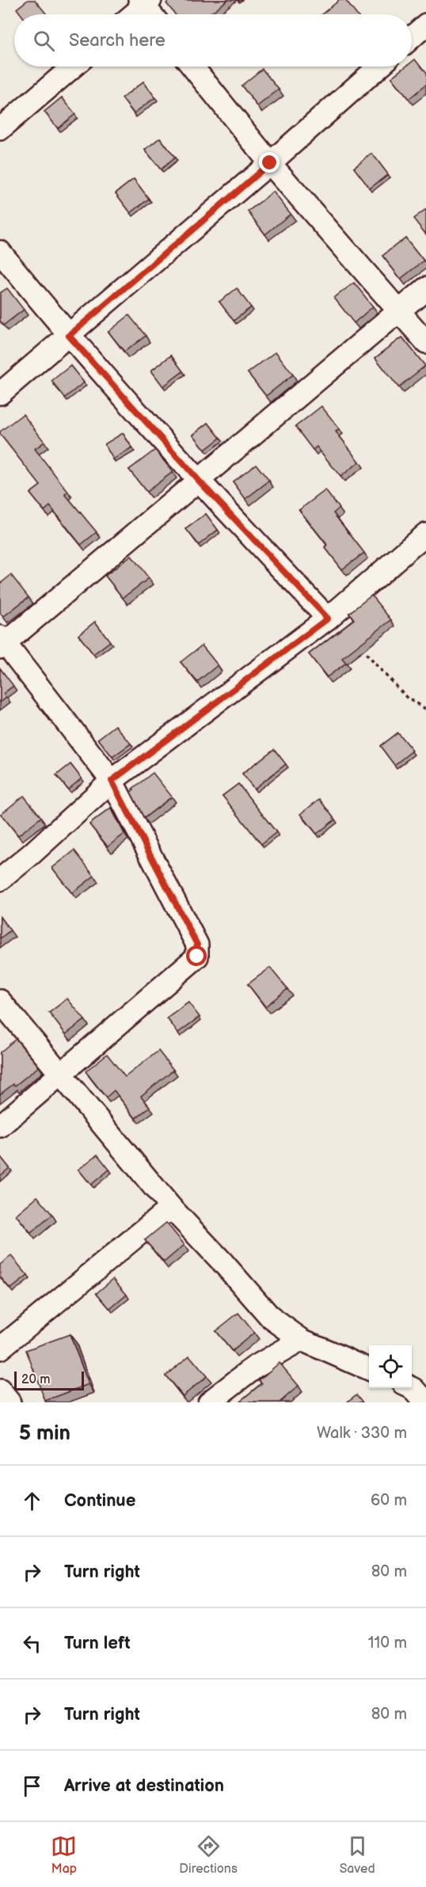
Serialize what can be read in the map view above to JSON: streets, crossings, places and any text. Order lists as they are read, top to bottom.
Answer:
{
  "scale_bar": "20 m",
  "page": {
    "search": "Search here",
    "scale": "20 m",
    "heading": ["5 min", "Walk · 330 m"],
    "list": [
      ["Continue", "60 m"],
      ["Turn right", "80 m"],
      ["Turn left", "110 m"],
      ["Turn right", "80 m"],
      "Arrive at destination"
    ],
    "nav": ["Map", "Directions", "Saved"]
  }
}
